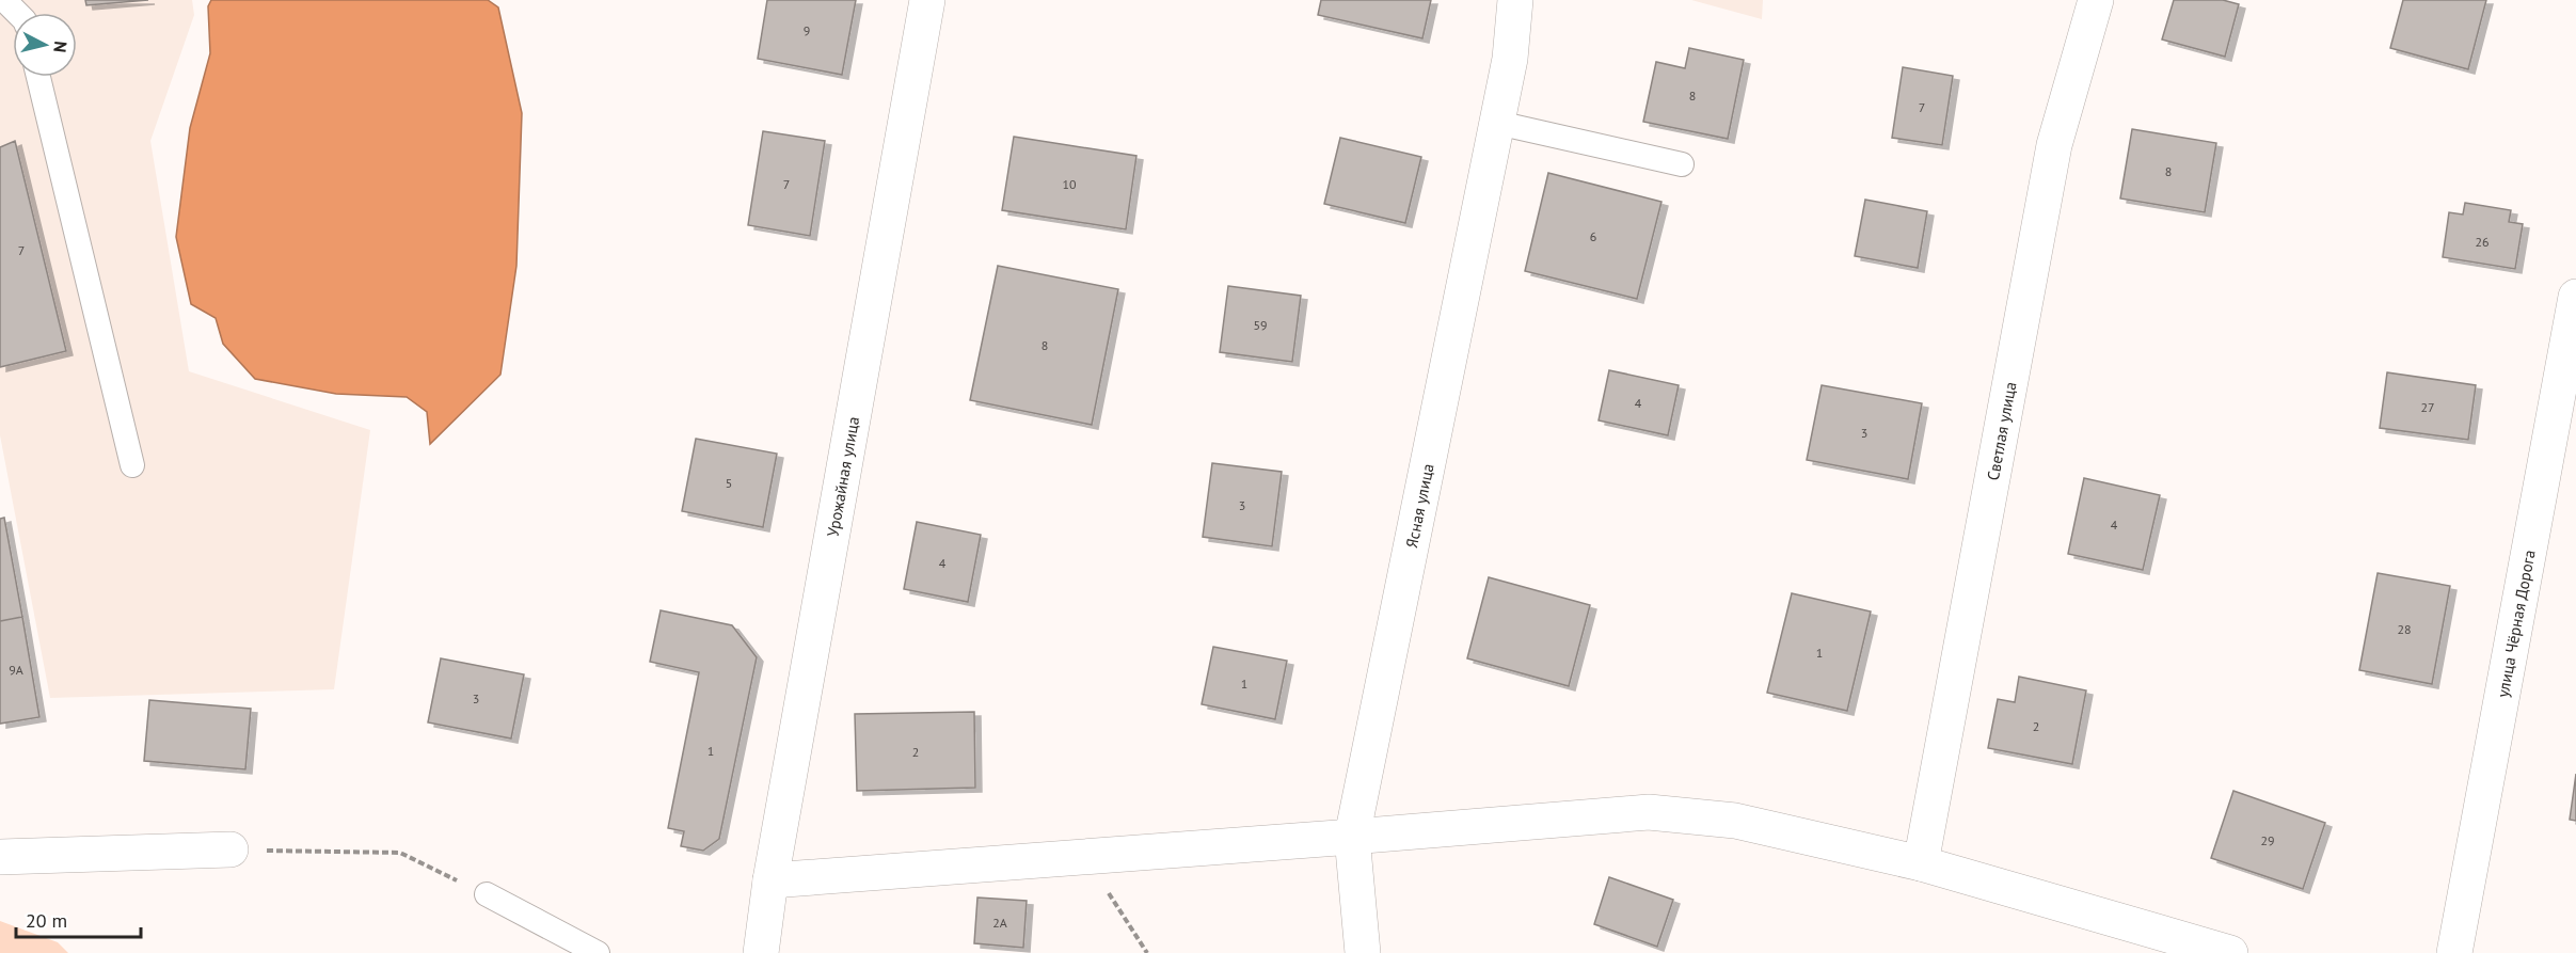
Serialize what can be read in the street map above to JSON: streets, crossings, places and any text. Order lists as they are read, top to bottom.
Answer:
{
  "streets": {
    "street": [
      "Светлая улица",
      "Урожайная улица",
      "Ясная улица",
      "улица Чёрная Дорога"
    ]
  },
  "house_numbers": [
    "9",
    "8",
    "7",
    "8",
    "7",
    "10",
    "6",
    "26",
    "7",
    "59",
    "8",
    "4",
    "27",
    "3",
    "5",
    "3",
    "4",
    "4",
    "28",
    "1",
    "9А",
    "1",
    "3",
    "2",
    "1",
    "2",
    "29",
    "2А"
  ],
  "scale_bar": "20 m",
  "north": "right"
}
